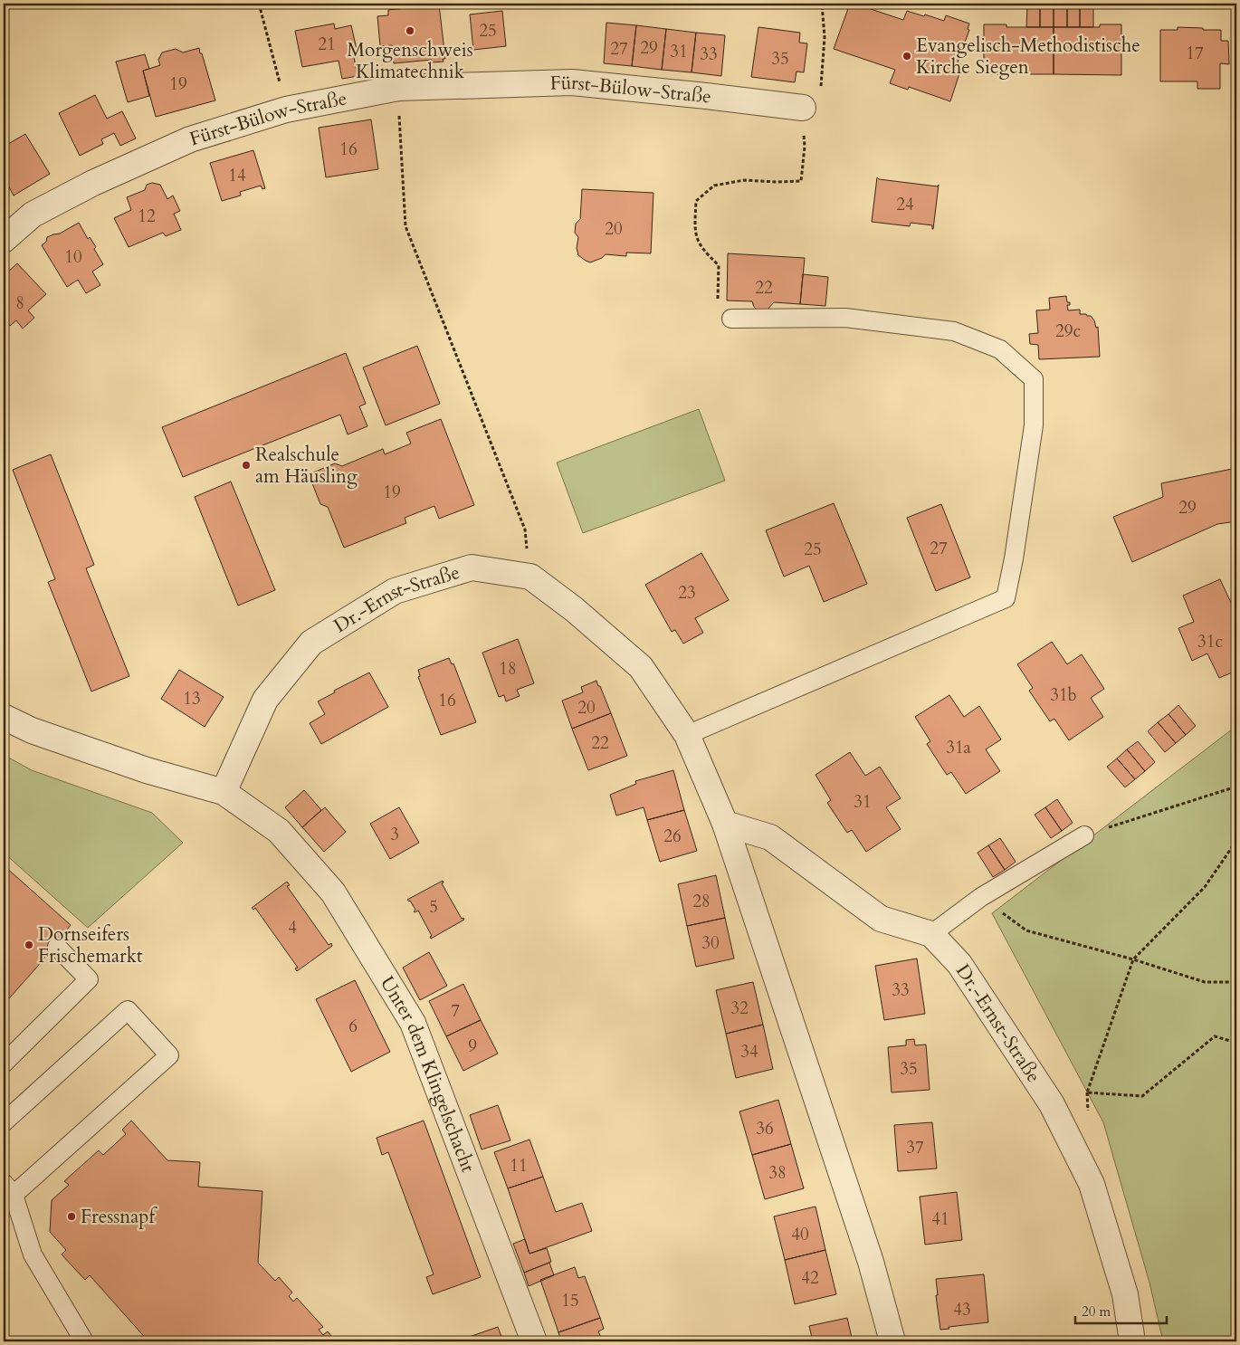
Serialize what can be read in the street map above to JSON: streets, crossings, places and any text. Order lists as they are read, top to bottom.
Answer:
{
  "streets": {
    "street": ["Fürst-Bülow-Straße", "Dr.-Ernst-Straße", "Unter dem Klingelschacht"]
  },
  "crossings": [
    ["Dr.-Ernst-Straße", "Unter dem Klingelschacht"]
  ],
  "places": [
    "Morgenschweis Klimatechnik",
    "Evangelisch-Methodistische Kirche Siegen",
    "Realschule am Häusling",
    "Dornseifers Frischemarkt",
    "Fressnapf"
  ],
  "house_numbers": [
    "25",
    "21",
    "29",
    "27",
    "31",
    "17",
    "33",
    "35",
    "19",
    "16",
    "14",
    "24",
    "12",
    "20",
    "10",
    "22",
    "8",
    "29c",
    "19",
    "29",
    "27",
    "25",
    "23",
    "31c",
    "18",
    "31b",
    "13",
    "16",
    "20",
    "22",
    "31a",
    "31",
    "3",
    "26",
    "28",
    "5",
    "4",
    "30",
    "33",
    "32",
    "7",
    "6",
    "9",
    "34",
    "35",
    "36",
    "37",
    "11",
    "38",
    "41",
    "40",
    "42",
    "15",
    "43"
  ],
  "scale_bar": "20 m"
}
